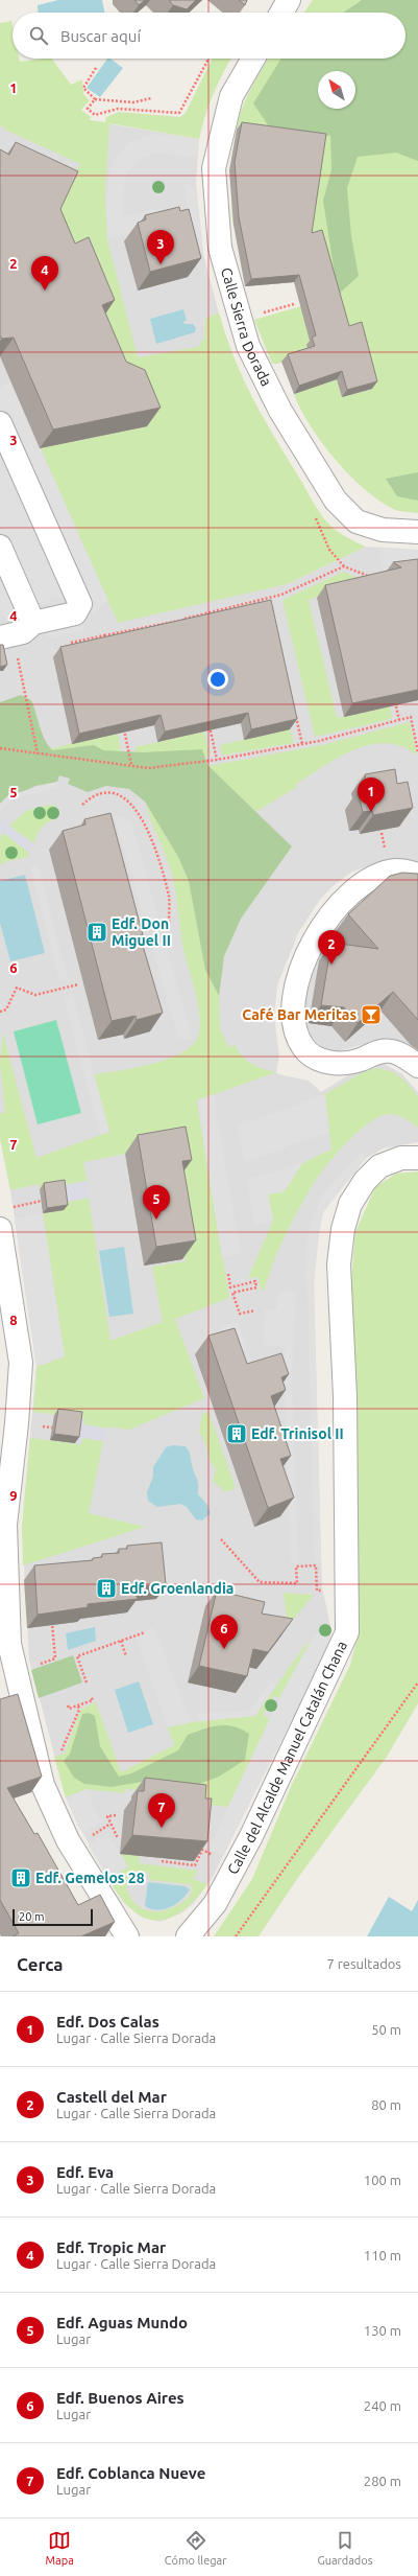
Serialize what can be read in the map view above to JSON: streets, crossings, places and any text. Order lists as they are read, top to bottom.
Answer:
{
  "streets": {
    "street": ["Calle Sierra Dorada", "Calle del Alcalde Manuel Catalán Chana"]
  },
  "places": {
    "building": [
      "Edf. Don Miguel II",
      "Edf. Trinisol II",
      "Edf. Groenlandia",
      "Edf. Gemelos 28"
    ],
    "bar": ["Café Bar Meritas"]
  },
  "scale_bar": "20 m",
  "north": "top left",
  "page": {
    "search": "Buscar aquí",
    "pins": [
      "3",
      "4",
      "1",
      "2",
      "5",
      "6",
      "7"
    ],
    "scale": "20 m",
    "heading": ["Cerca", "7 resultados"],
    "list": [
      {
        "mark": "1",
        "name": "Edf. Dos Calas",
        "note": "Lugar · Calle Sierra Dorada",
        "value": "50 m"
      },
      {
        "mark": "2",
        "name": "Castell del Mar",
        "note": "Lugar · Calle Sierra Dorada",
        "value": "80 m"
      },
      {
        "mark": "3",
        "name": "Edf. Eva",
        "note": "Lugar · Calle Sierra Dorada",
        "value": "100 m"
      },
      {
        "mark": "4",
        "name": "Edf. Tropic Mar",
        "note": "Lugar · Calle Sierra Dorada",
        "value": "110 m"
      },
      {
        "mark": "5",
        "name": "Edf. Aguas Mundo",
        "note": "Lugar",
        "value": "130 m"
      },
      {
        "mark": "6",
        "name": "Edf. Buenos Aires",
        "note": "Lugar",
        "value": "240 m"
      },
      {
        "mark": "7",
        "name": "Edf. Coblanca Nueve",
        "note": "Lugar",
        "value": "280 m"
      }
    ],
    "nav": ["Mapa", "Cómo llegar", "Guardados"]
  },
  "grid": {
    "rows": [
      "1",
      "2",
      "3",
      "4",
      "5",
      "6",
      "7",
      "8",
      "9"
    ]
  }
}
